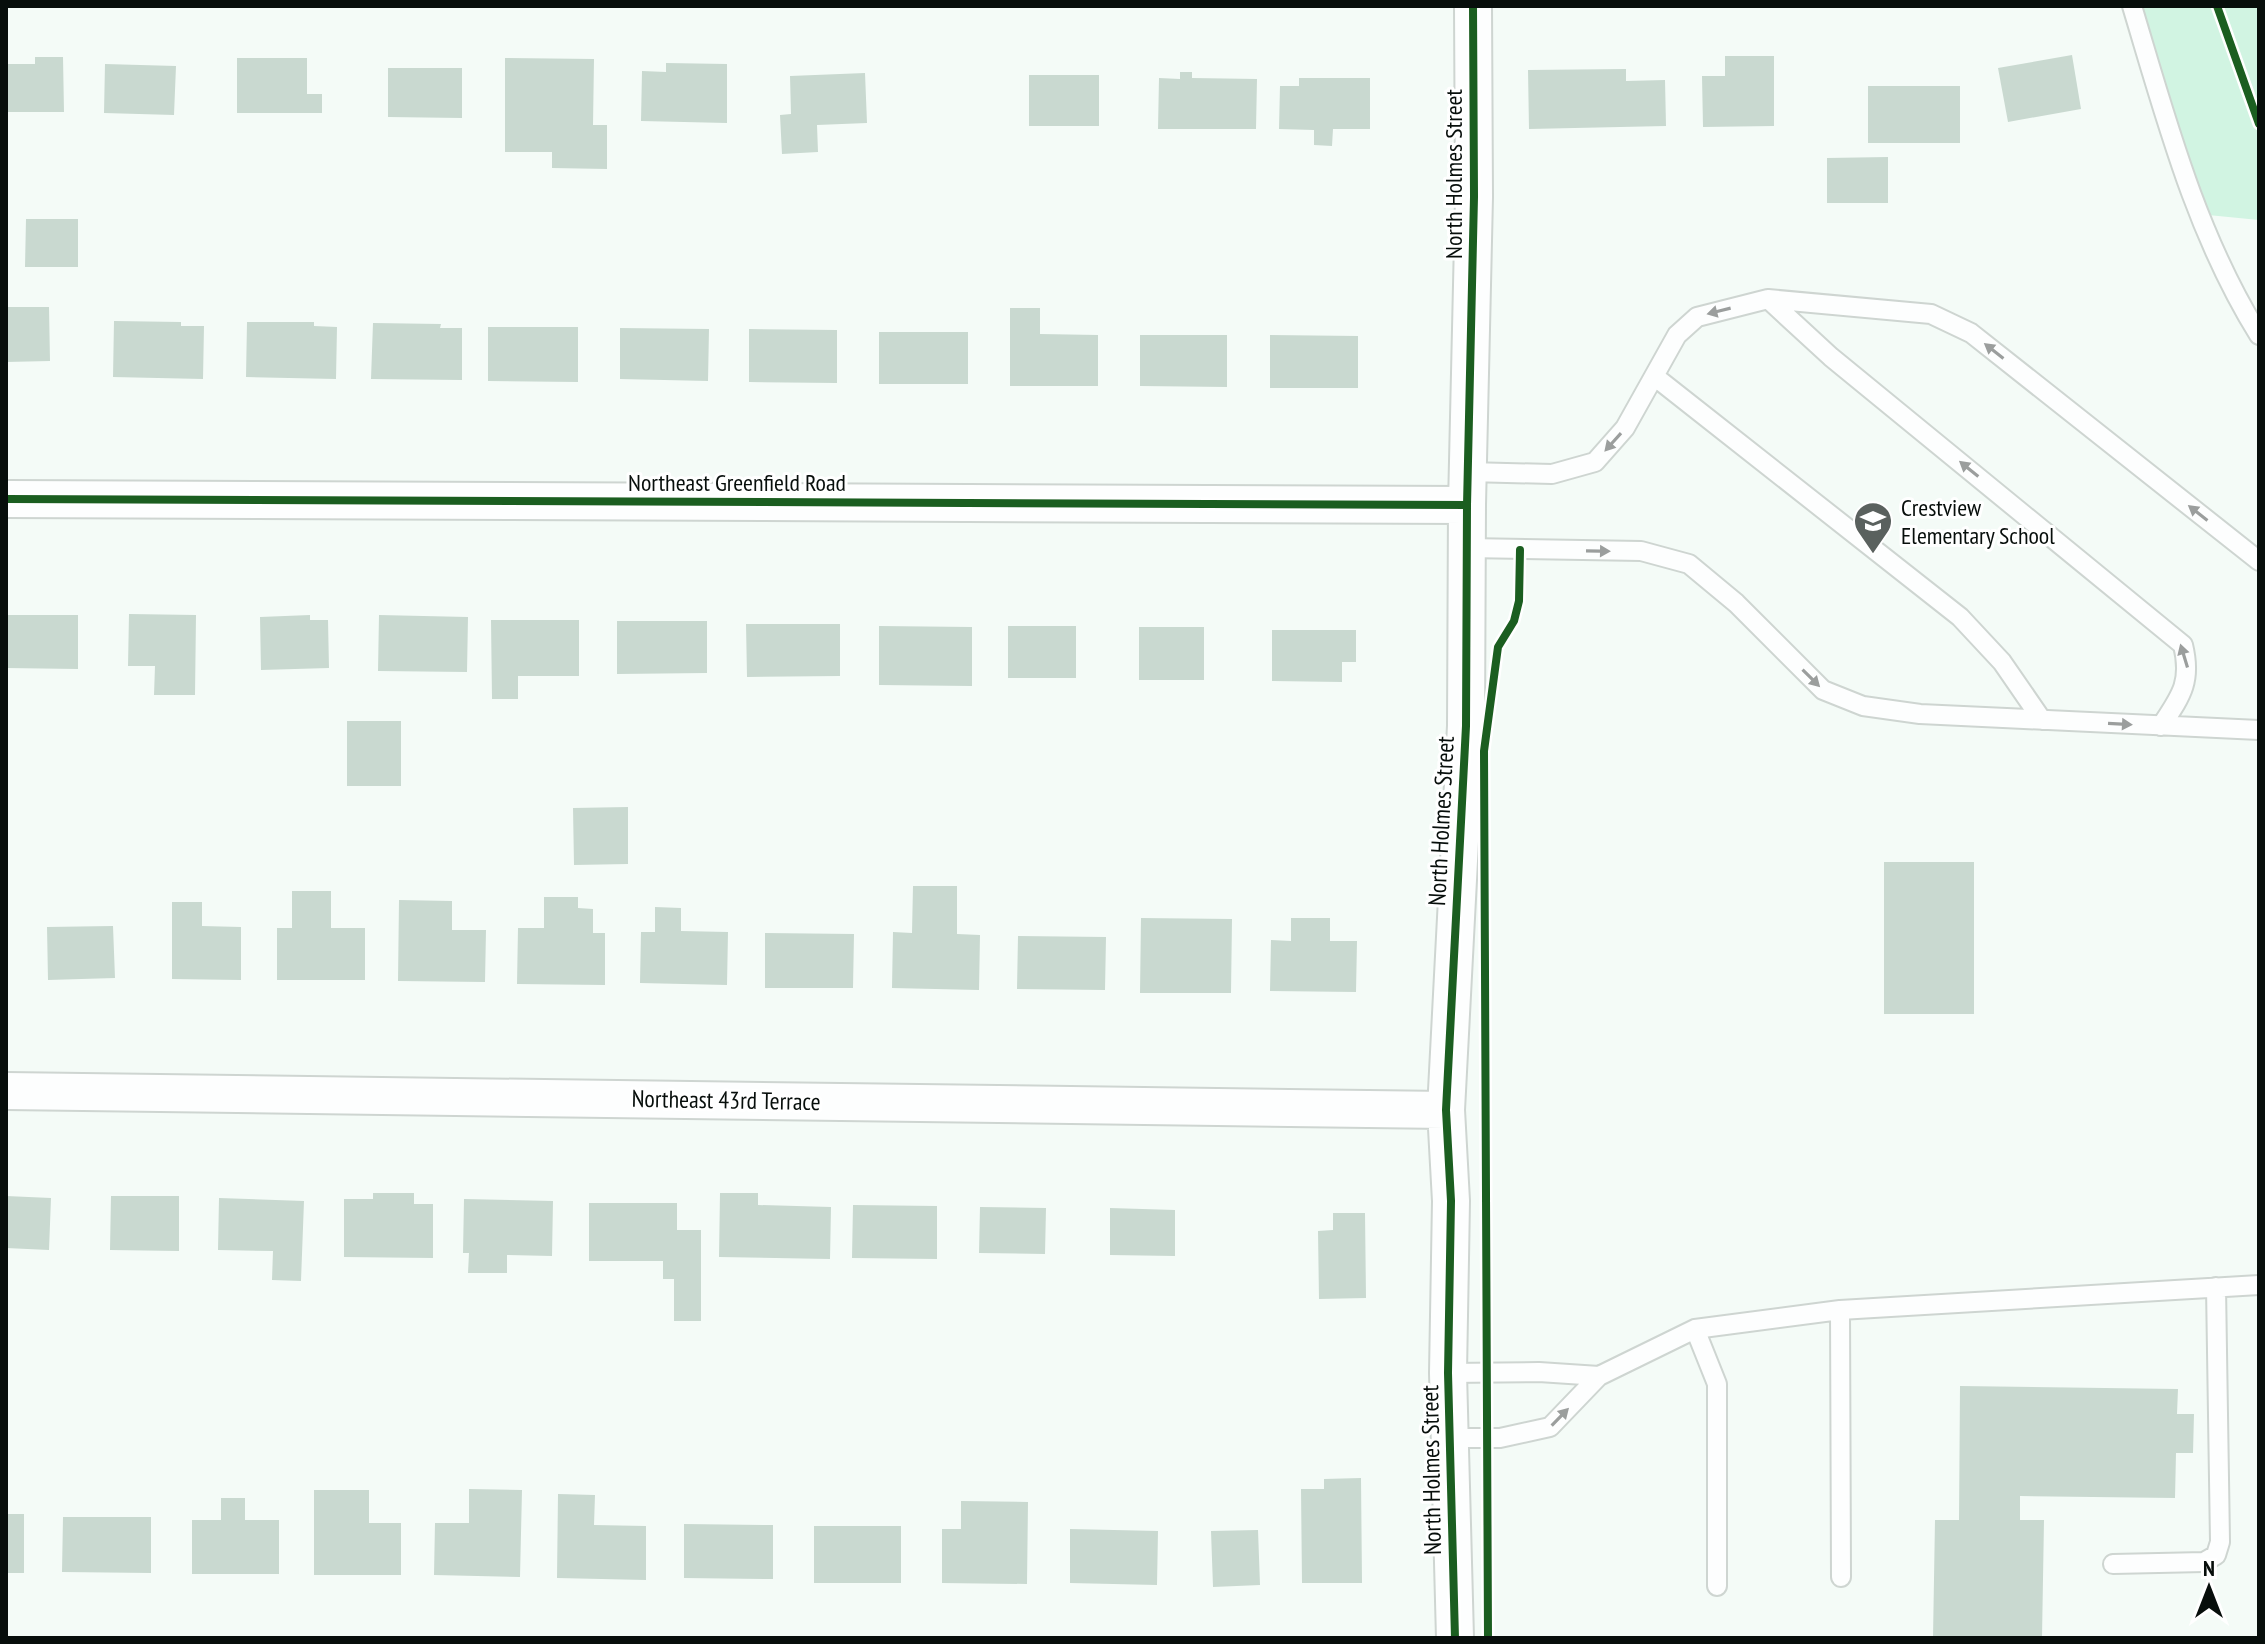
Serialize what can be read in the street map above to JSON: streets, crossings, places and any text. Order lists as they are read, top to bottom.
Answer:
{
  "streets": {
    "street": ["North Holmes Street", "Northeast Greenfield Road", "Northeast 43rd Terrace"]
  },
  "crossings": [
    ["North Holmes Street", "Northeast Greenfield Road"],
    ["North Holmes Street", "Northeast 43rd Terrace"]
  ],
  "places": {
    "school or university": ["Crestview Elementary School"]
  },
  "north": "top"
}
